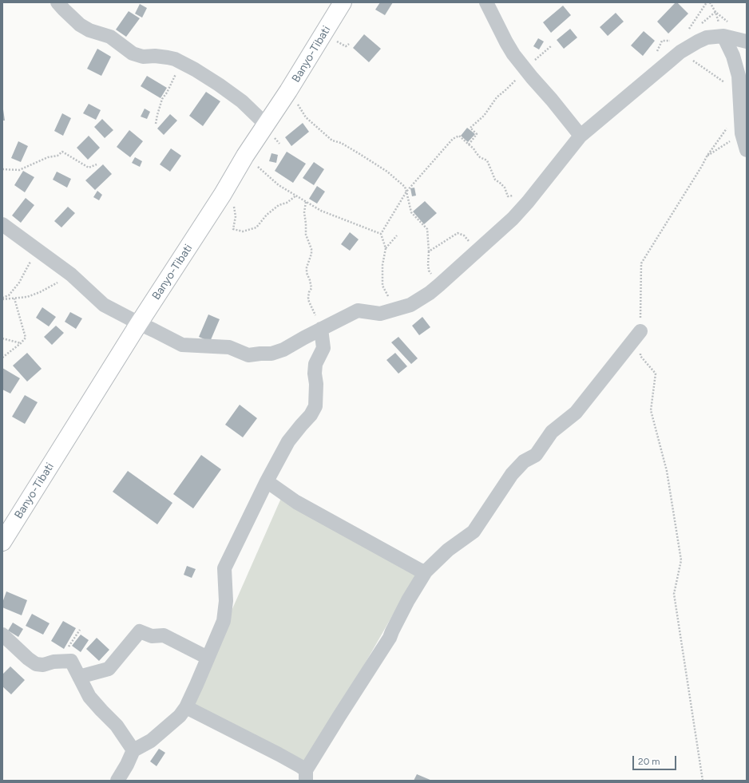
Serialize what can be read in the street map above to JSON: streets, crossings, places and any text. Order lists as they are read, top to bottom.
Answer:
{
  "streets": {
    "highway": ["Banyo-Tibati"]
  },
  "scale_bar": "20 m"
}
